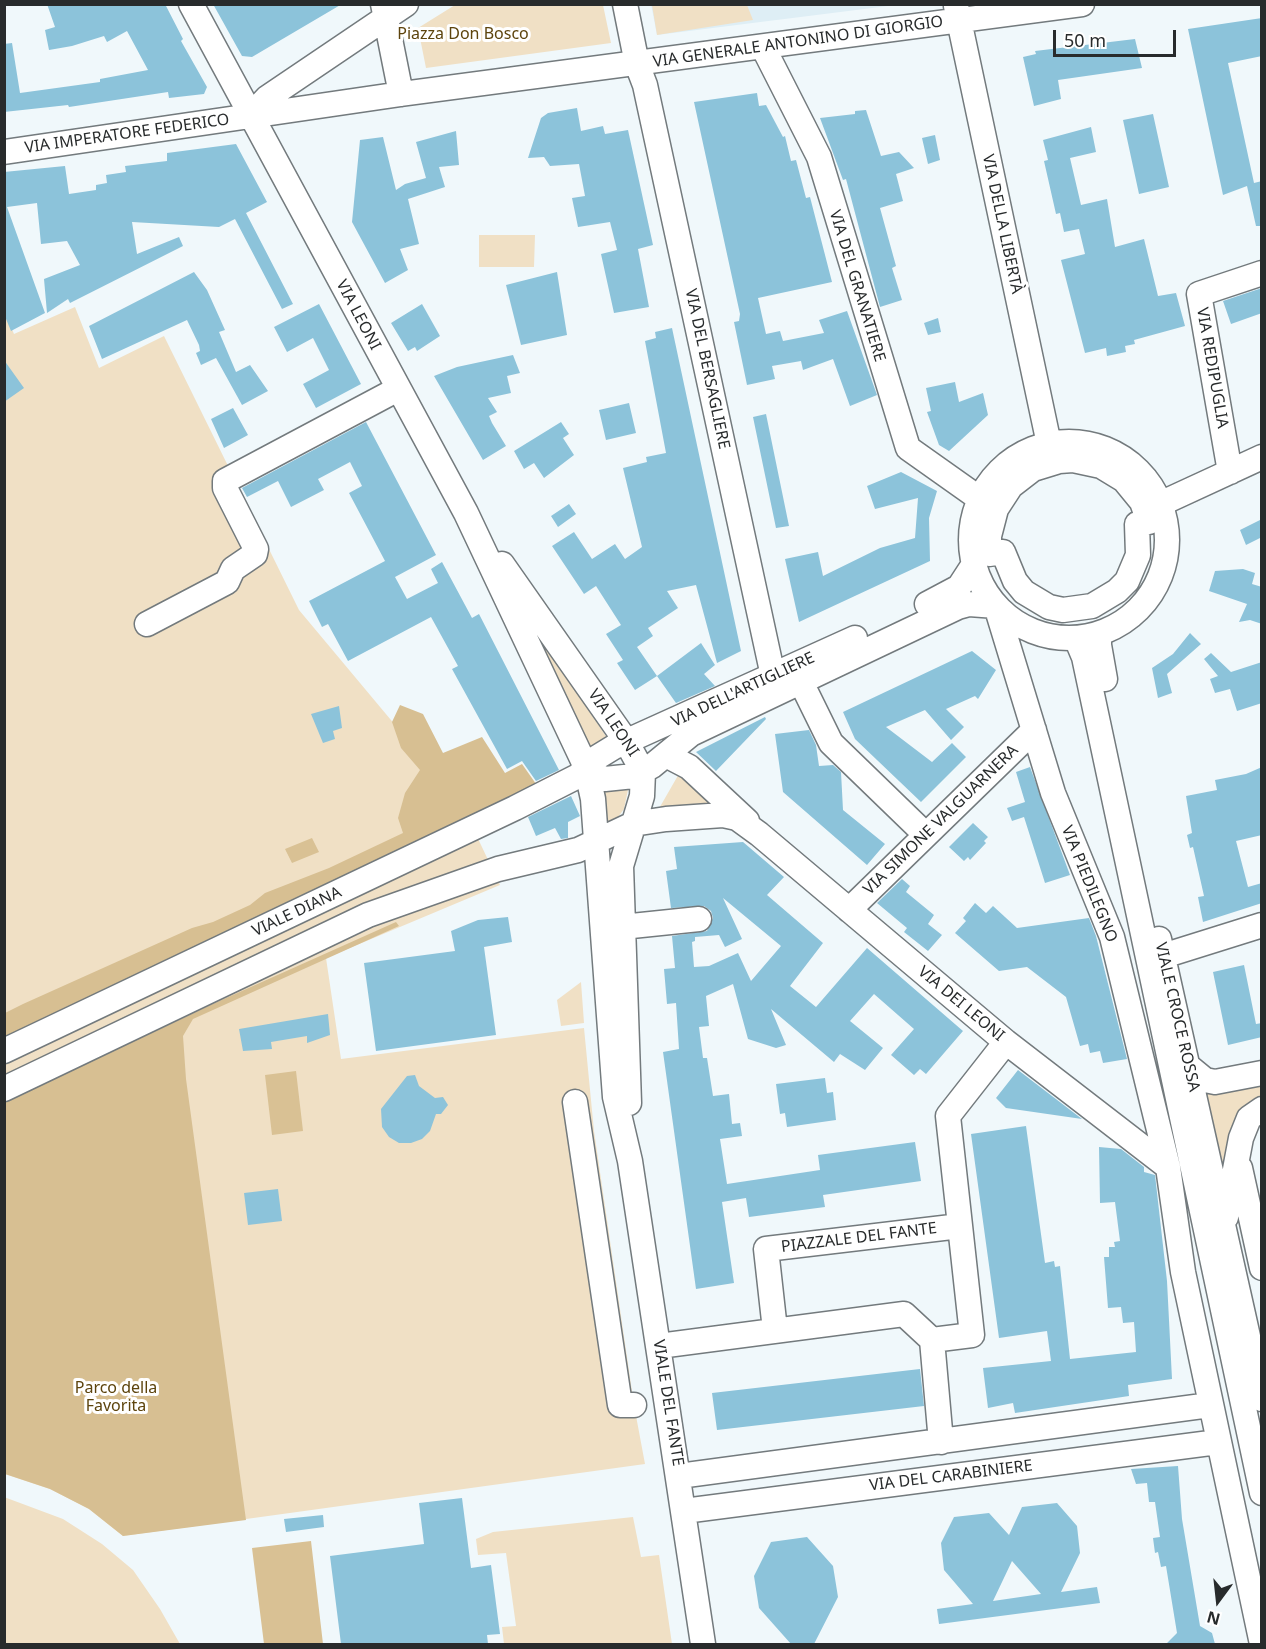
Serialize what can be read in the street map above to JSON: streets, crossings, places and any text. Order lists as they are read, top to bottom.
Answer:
{
  "streets": {
    "street": [
      "VIA GENERALE ANTONINO DI GIORGIO",
      "VIA IMPERATORE FEDERICO",
      "VIA DELLA LIBERTÀ",
      "VIA DEL GRANATIERE",
      "VIA LEONI",
      "VIA REDIPUGLIA",
      "VIA DEL BERSAGLIERE",
      "VIA DELL'ARTIGLIERE",
      "VIA SIMONE VALGUARNERA",
      "VIA PIEDILEGNO",
      "VIALE DIANA",
      "VIA DEI LEONI",
      "VIALE CROCE ROSSA",
      "PIAZZALE DEL FANTE",
      "VIALE DEL FANTE",
      "VIA DEL CARABINIERE"
    ]
  },
  "crossings": [
    ["VIA GENERALE ANTONINO DI GIORGIO", "VIA DELLA LIBERTÀ"],
    ["VIA GENERALE ANTONINO DI GIORGIO", "VIA DEL GRANATIERE"],
    ["VIA GENERALE ANTONINO DI GIORGIO", "VIA DEL BERSAGLIERE"],
    ["VIA IMPERATORE FEDERICO", "VIA LEONI"],
    ["VIA LEONI", "VIA DELL'ARTIGLIERE"],
    ["VIA LEONI", "VIALE DIANA"],
    ["VIA LEONI", "VIALE DEL FANTE"],
    ["VIA DEL BERSAGLIERE", "VIA DELL'ARTIGLIERE"],
    ["VIA DELL'ARTIGLIERE", "VIA PIEDILEGNO"],
    ["VIA DELL'ARTIGLIERE", "VIALE DIANA"],
    ["VIA SIMONE VALGUARNERA", "VIA PIEDILEGNO"],
    ["VIA SIMONE VALGUARNERA", "VIA DEI LEONI"],
    ["VIA PIEDILEGNO", "VIA DEI LEONI"],
    ["VIA PIEDILEGNO", "VIALE CROCE ROSSA"],
    ["VIALE DIANA", "VIA DEI LEONI"],
    ["VIALE DIANA", "VIALE DEL FANTE"],
    ["VIA DEI LEONI", "VIALE CROCE ROSSA"],
    ["VIA DEI LEONI", "PIAZZALE DEL FANTE"],
    ["VIALE CROCE ROSSA", "VIA DEL CARABINIERE"],
    ["VIALE DEL FANTE", "VIA DEL CARABINIERE"]
  ],
  "parks": ["Piazza Don Bosco", "Parco della Favorita"],
  "scale_bar": "50 m",
  "north": "bottom"
}
